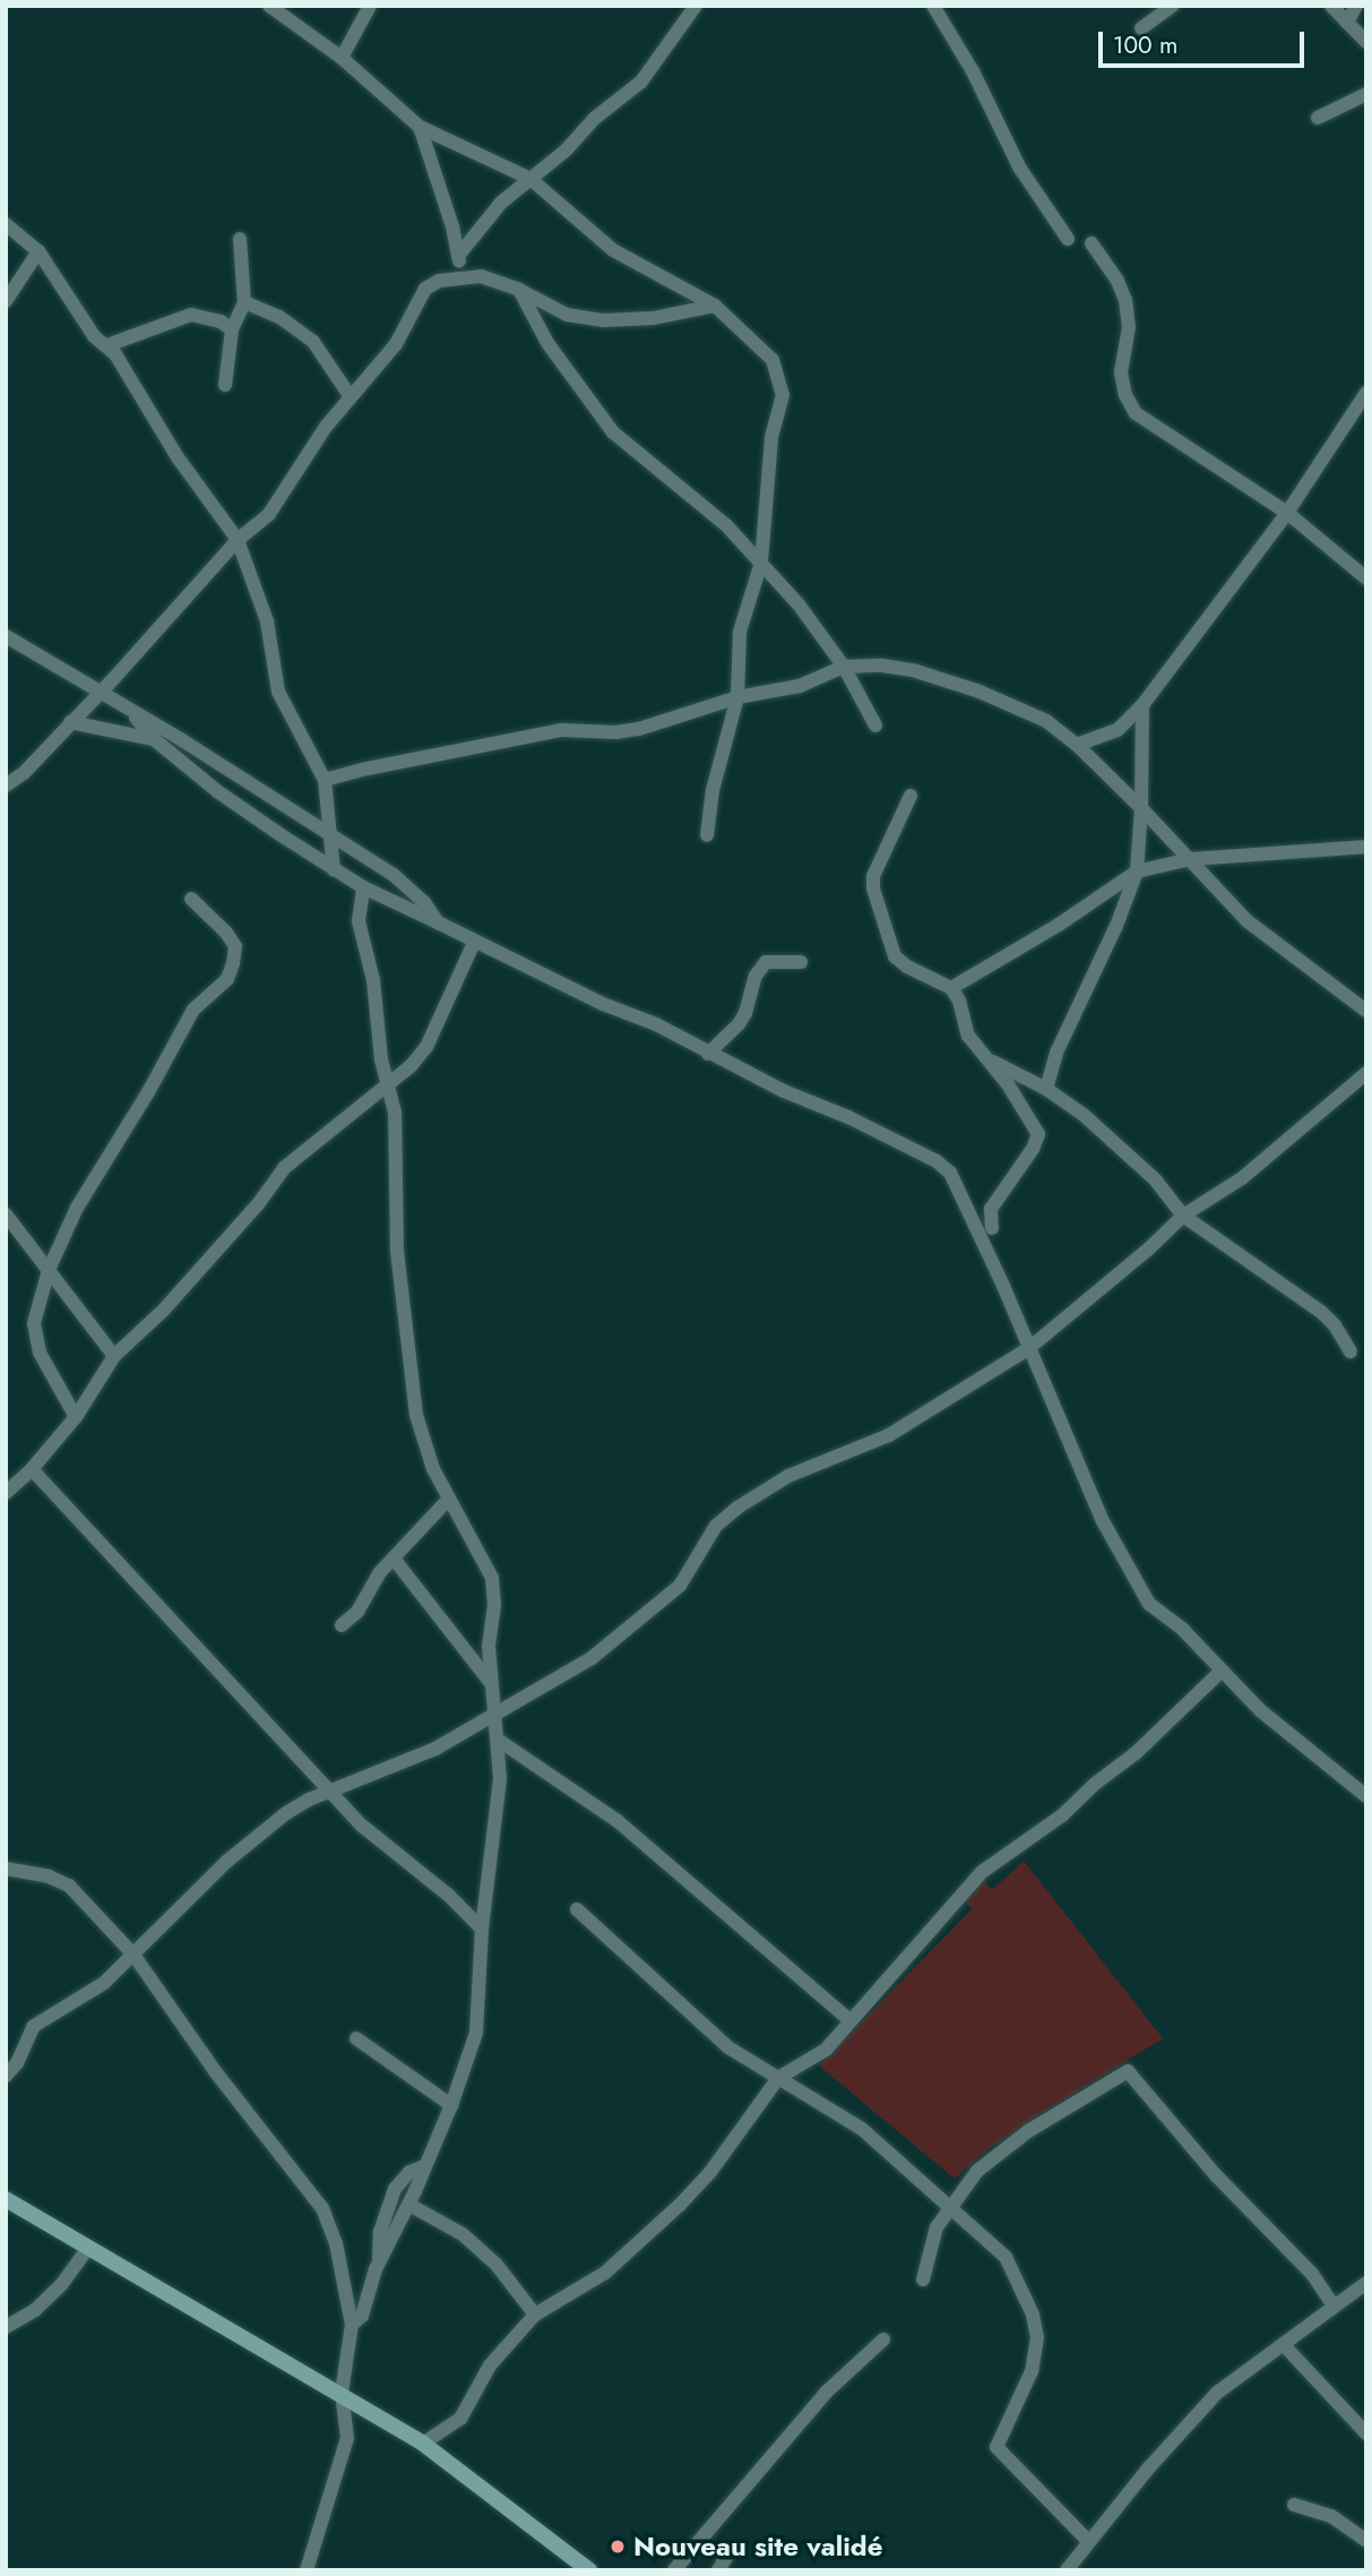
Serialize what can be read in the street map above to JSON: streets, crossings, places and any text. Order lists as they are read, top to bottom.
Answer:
{
  "places": ["Nouveau site validé"],
  "scale_bar": "100 m"
}
